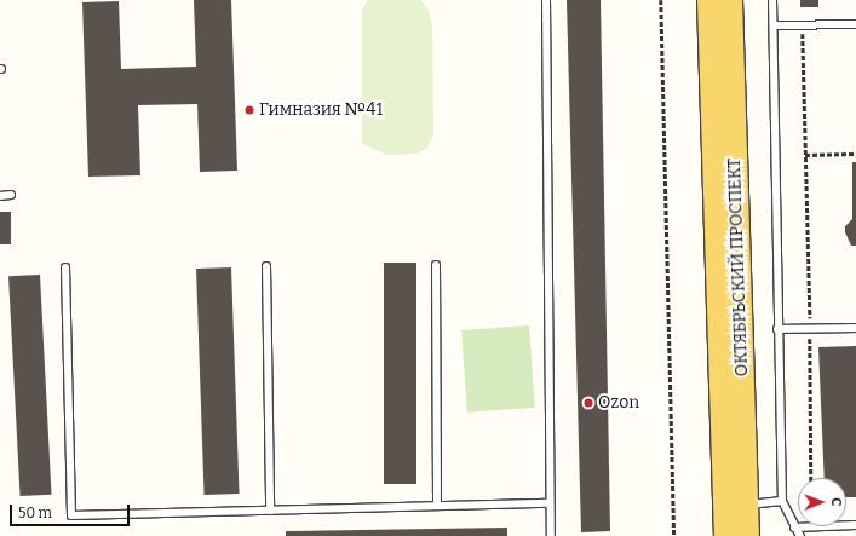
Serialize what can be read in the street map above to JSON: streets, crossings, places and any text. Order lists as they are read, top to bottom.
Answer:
{
  "streets": {
    "main road": ["ОКТЯБРЬСКИЙ ПРОСПЕКТ"]
  },
  "places": ["Гимназия №41", "Ozon"],
  "scale_bar": "50 m",
  "north": "right"
}
